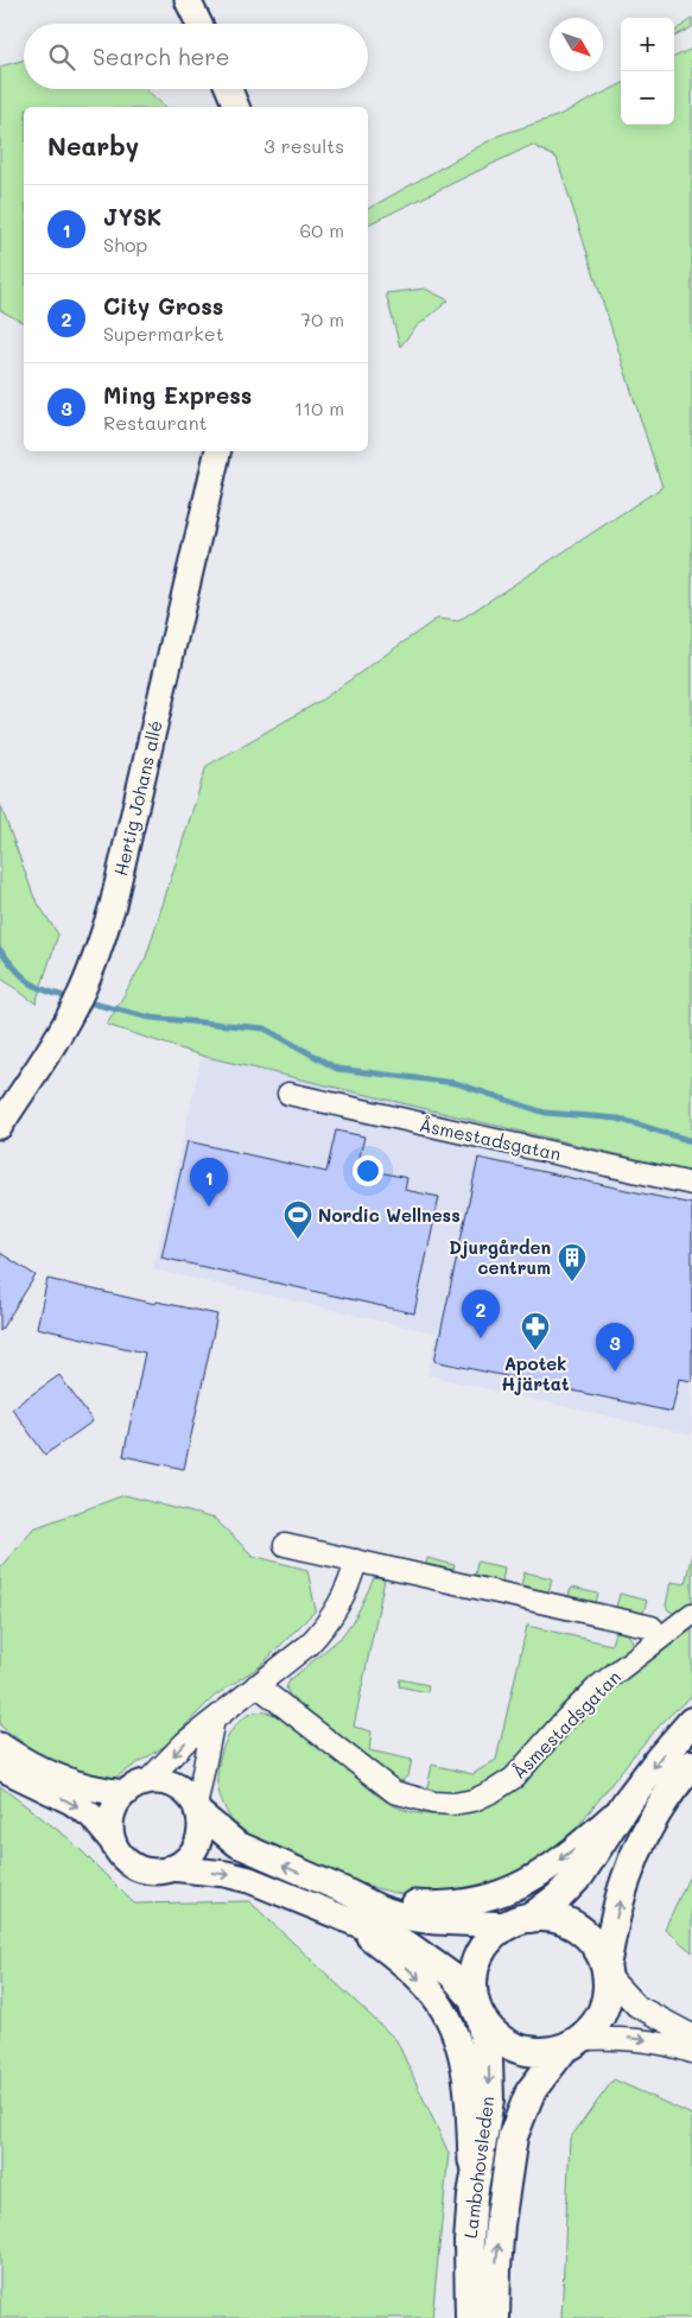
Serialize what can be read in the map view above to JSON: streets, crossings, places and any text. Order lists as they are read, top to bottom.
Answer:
{
  "streets": {
    "main road": ["Lambohovsleden"],
    "street": ["Hertig Johans allé", "Åsmestadsgatan"]
  },
  "places": {
    "sports": ["Nordic Wellness"],
    "building": ["Djurgården centrum"],
    "pharmacy": ["Apotek Hjärtat"]
  },
  "north": "bottom right",
  "page": {
    "map_buttons": ["+", "−"],
    "search": "Search here",
    "heading": ["Nearby", "3 results"],
    "list": [
      {
        "mark": "1",
        "name": "JYSK",
        "note": "Shop",
        "value": "60 m"
      },
      {
        "mark": "2",
        "name": "City Gross",
        "note": "Supermarket",
        "value": "70 m"
      },
      {
        "mark": "3",
        "name": "Ming Express",
        "note": "Restaurant",
        "value": "110 m"
      }
    ],
    "pins": ["1", "2", "3"]
  }
}
